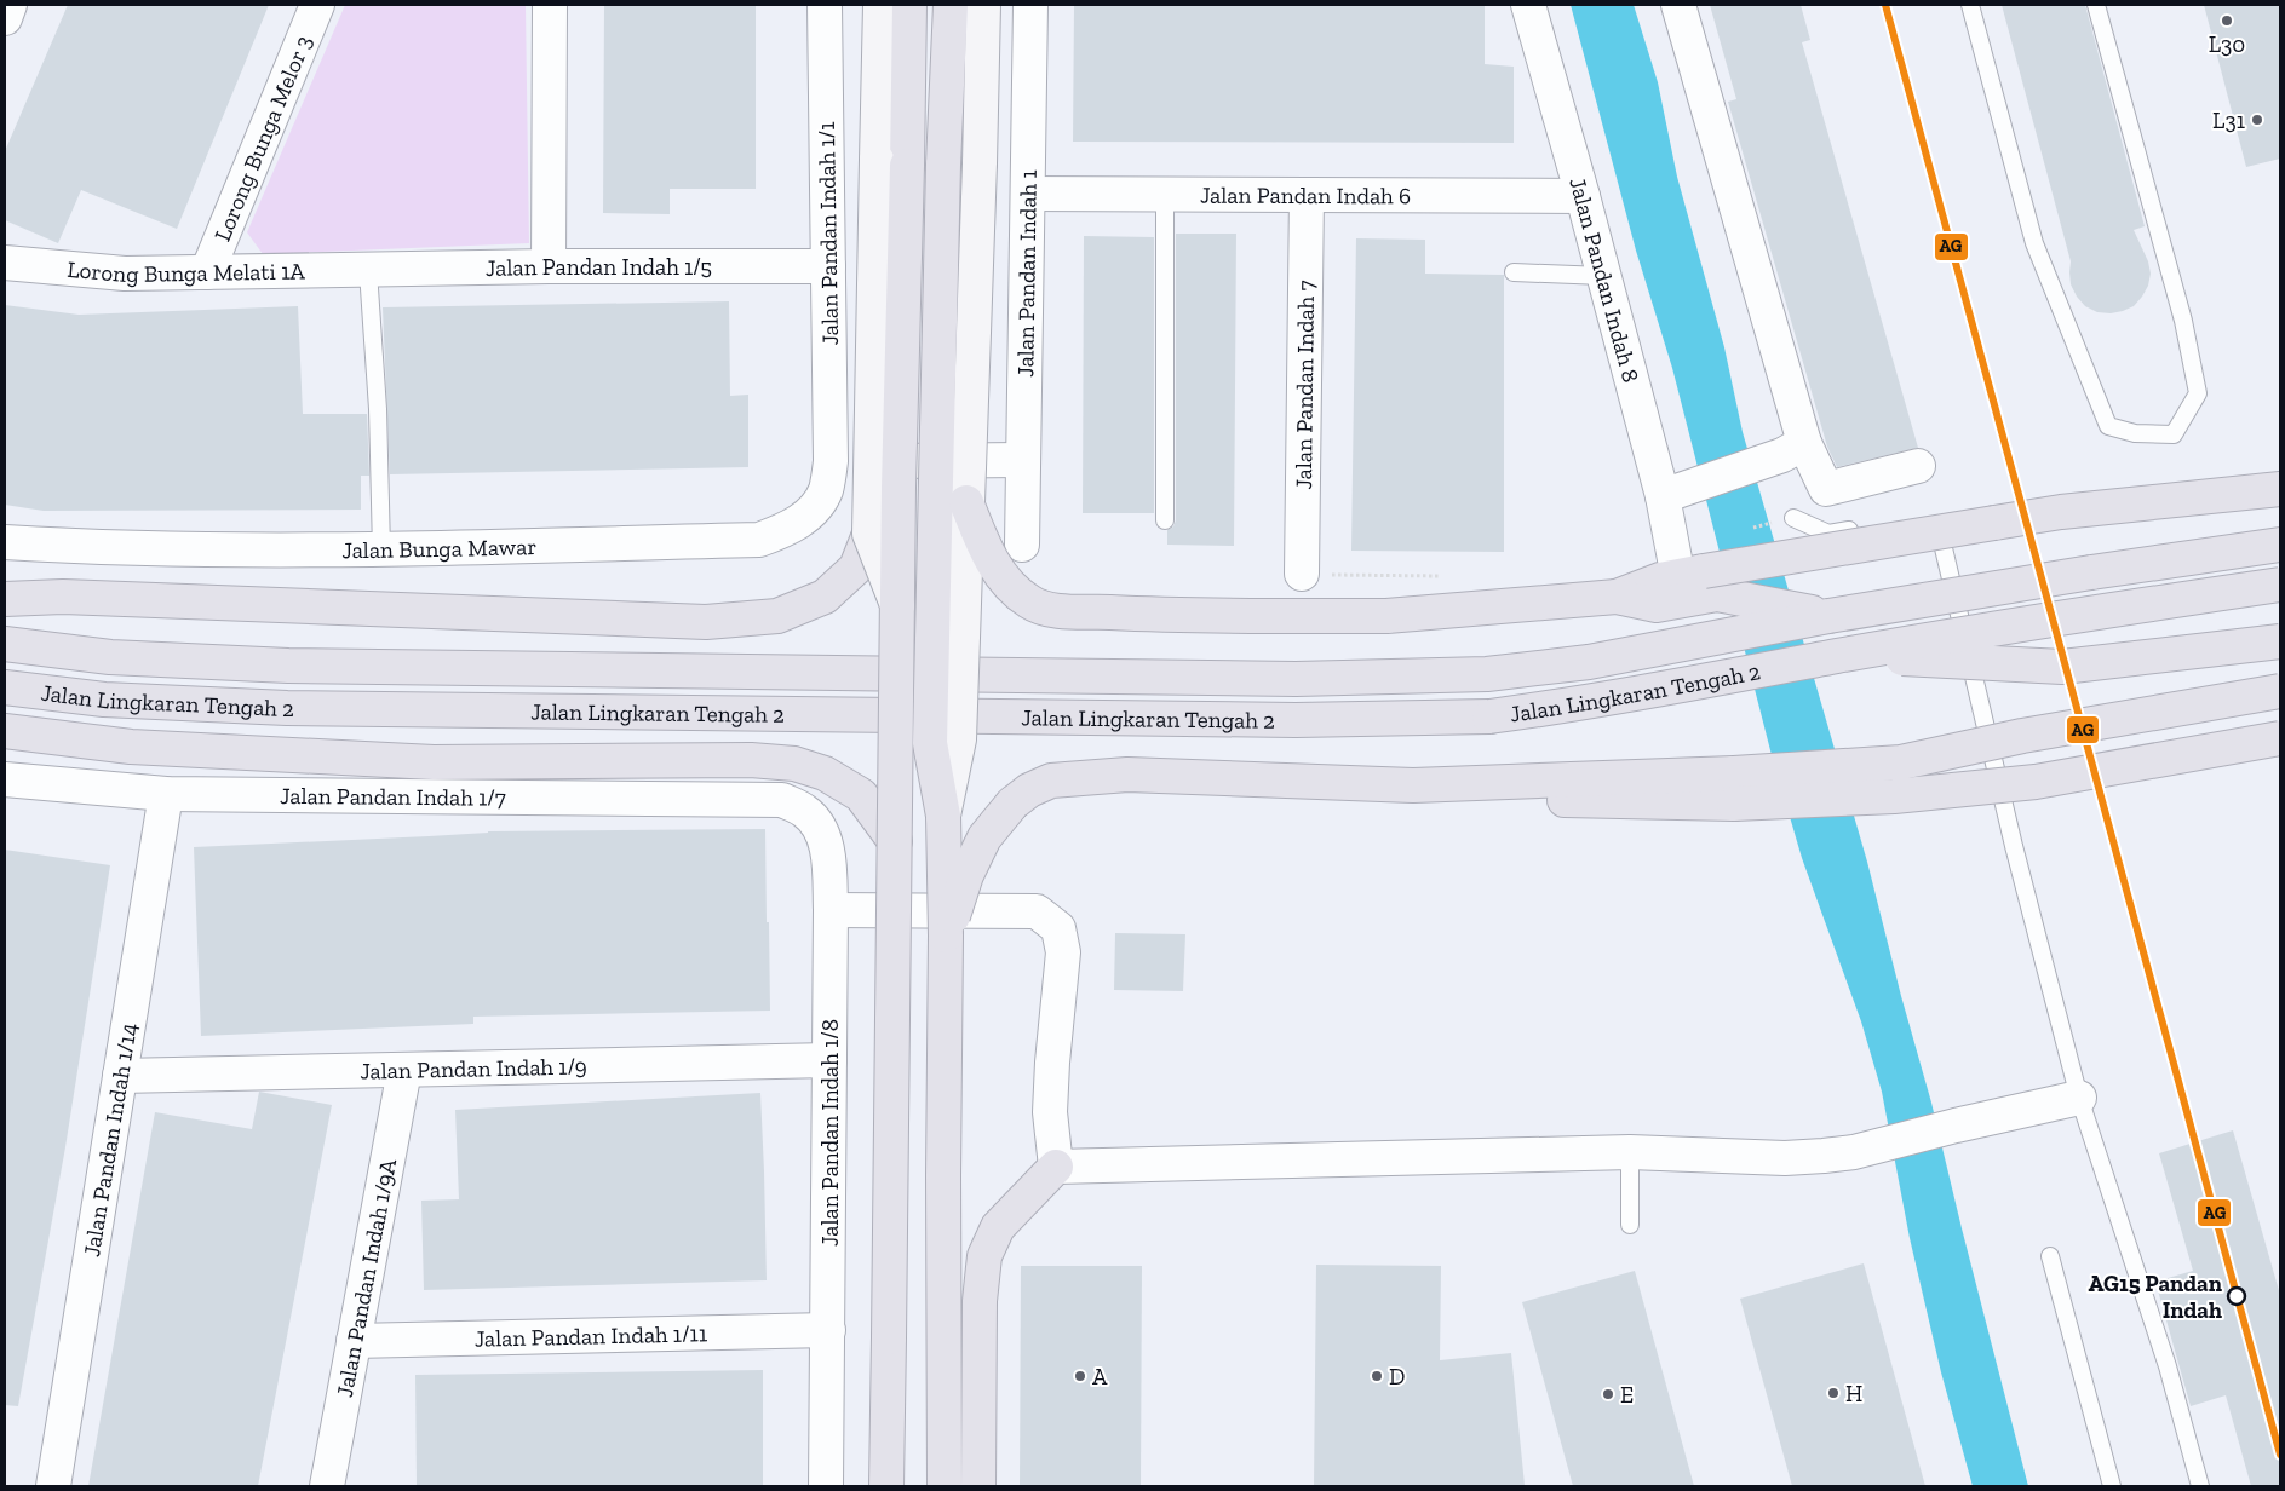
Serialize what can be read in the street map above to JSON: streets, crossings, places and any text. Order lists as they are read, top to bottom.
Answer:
{
  "streets": {
    "highway": ["Jalan Lingkaran Tengah 2"],
    "street": [
      "Lorong Bunga Melor 3",
      "Jalan Pandan Indah 6",
      "Jalan Pandan Indah 1/1",
      "Jalan Pandan Indah 1/5",
      "Lorong Bunga Melati 1A",
      "Jalan Pandan Indah 1",
      "Jalan Pandan Indah 8",
      "Jalan Pandan Indah 7",
      "Jalan Bunga Mawar",
      "Jalan Pandan Indah 1/7",
      "Jalan Pandan Indah 1/9",
      "Jalan Pandan Indah 1/8",
      "Jalan Pandan Indah 1/14",
      "Jalan Pandan Indah 1/9A",
      "Jalan Pandan Indah 1/11"
    ]
  },
  "crossings": [
    ["Lorong Bunga Melor 3", "Lorong Bunga Melati 1A"],
    ["Jalan Pandan Indah 6", "Jalan Pandan Indah 1"],
    ["Jalan Pandan Indah 6", "Jalan Pandan Indah 8"],
    ["Jalan Pandan Indah 6", "Jalan Pandan Indah 7"],
    ["Jalan Pandan Indah 1/1", "Jalan Pandan Indah 1/5"],
    ["Jalan Pandan Indah 1/1", "Jalan Bunga Mawar"],
    ["Jalan Pandan Indah 1/5", "Lorong Bunga Melati 1A"],
    ["Jalan Pandan Indah 1/7", "Jalan Pandan Indah 1/8"],
    ["Jalan Pandan Indah 1/7", "Jalan Pandan Indah 1/14"],
    ["Jalan Pandan Indah 1/9", "Jalan Pandan Indah 1/8"],
    ["Jalan Pandan Indah 1/9", "Jalan Pandan Indah 1/14"],
    ["Jalan Pandan Indah 1/9", "Jalan Pandan Indah 1/9A"],
    ["Jalan Pandan Indah 1/8", "Jalan Pandan Indah 1/11"],
    ["Jalan Pandan Indah 1/9A", "Jalan Pandan Indah 1/11"]
  ],
  "places": [
    "L30",
    "L31",
    "AG15 Pandan Indah",
    "A",
    "D",
    "H",
    "E"
  ],
  "lines": ["transit line AG"]
}
